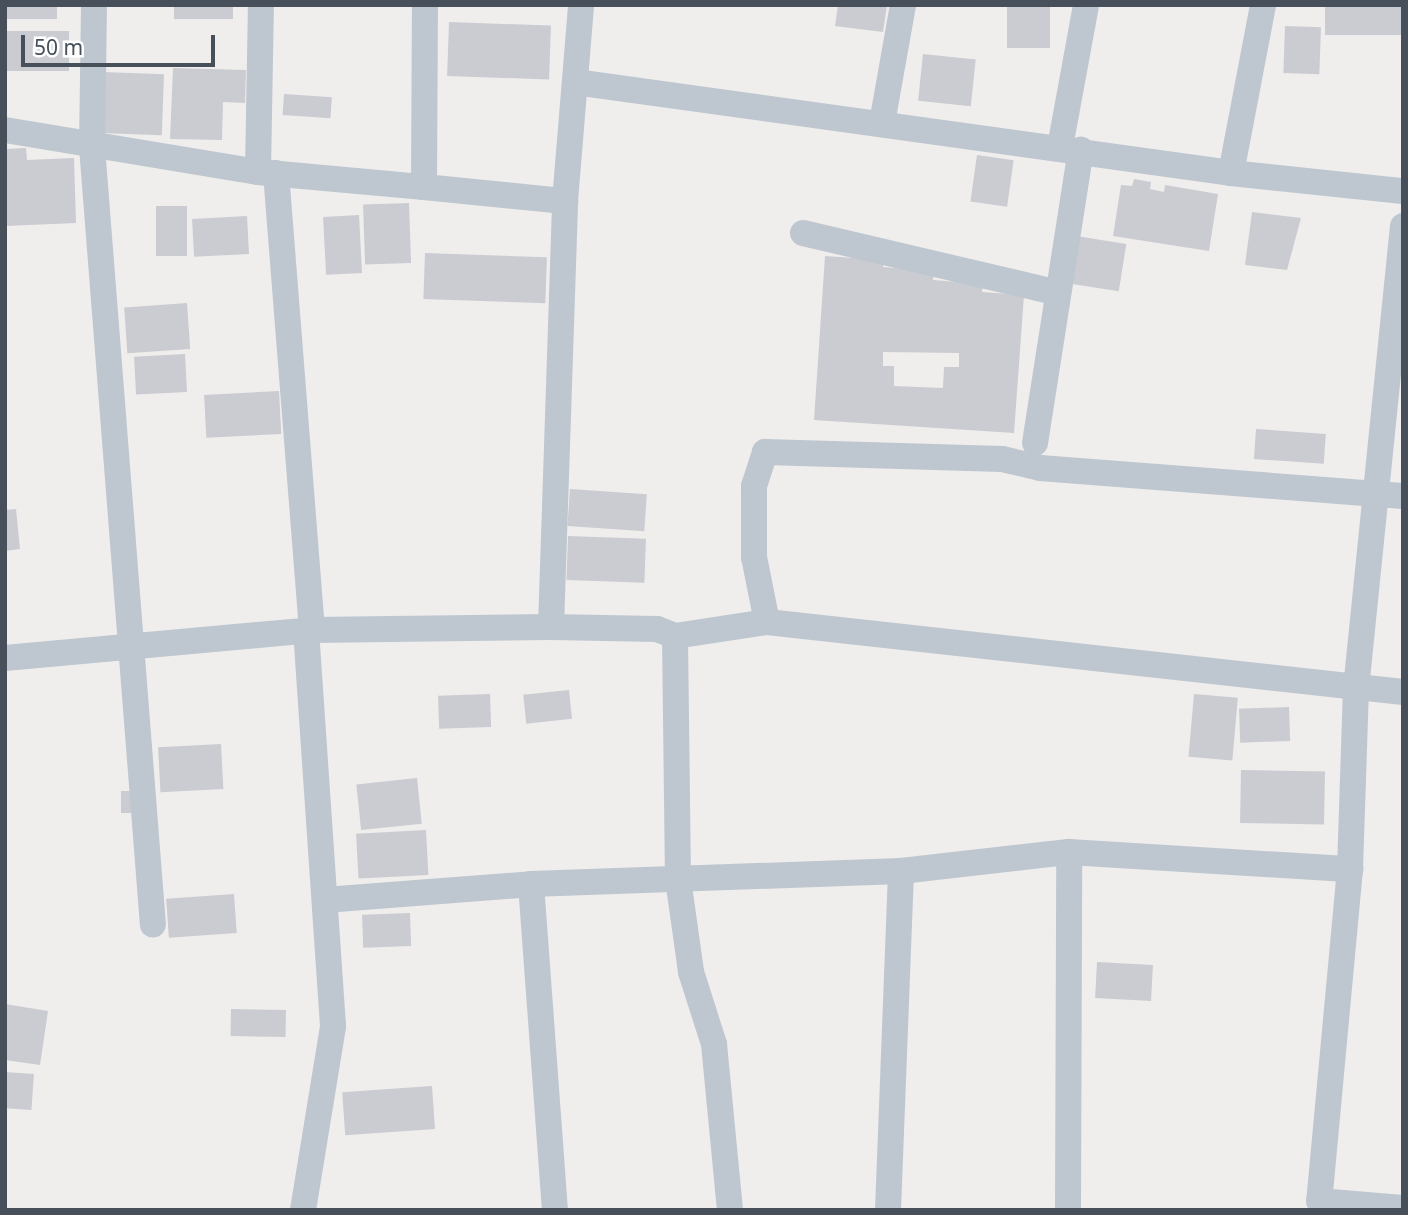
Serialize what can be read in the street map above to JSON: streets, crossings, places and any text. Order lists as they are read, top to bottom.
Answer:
{
  "scale_bar": "50 m"
}
